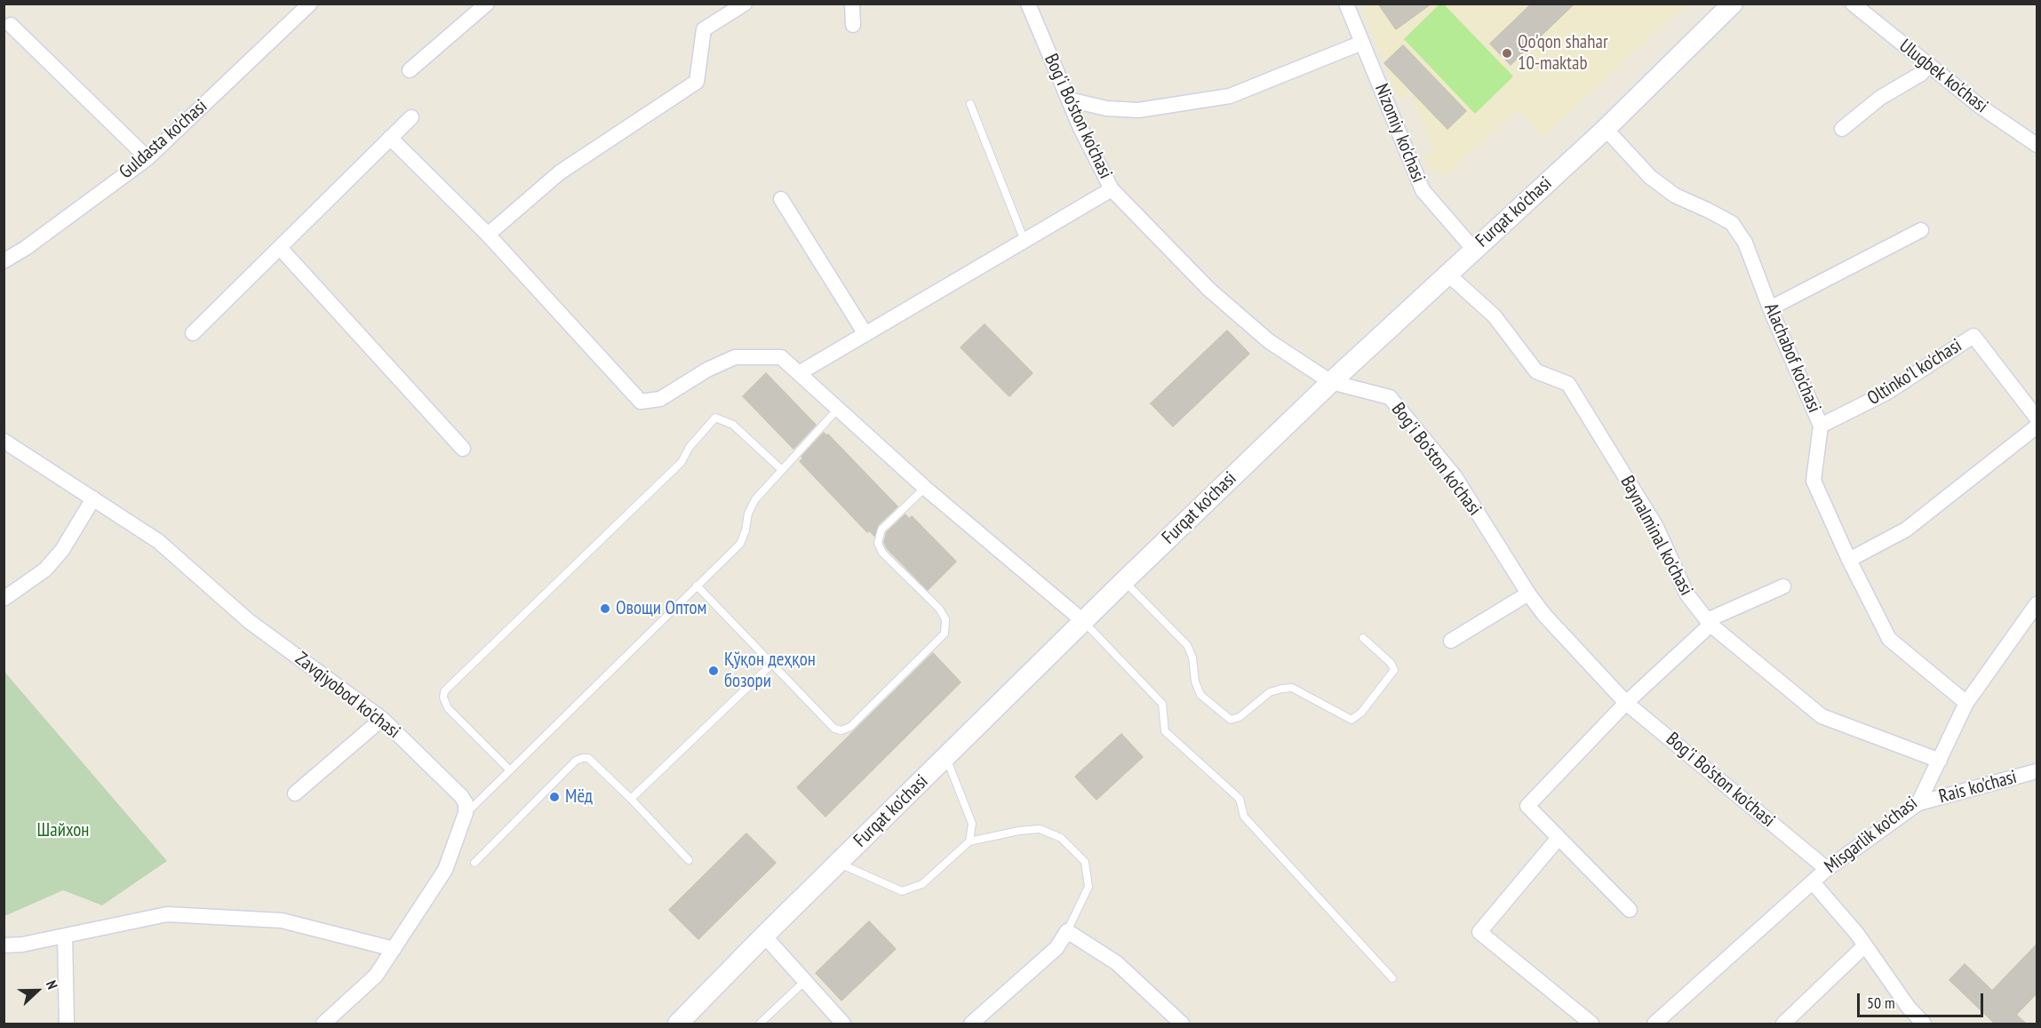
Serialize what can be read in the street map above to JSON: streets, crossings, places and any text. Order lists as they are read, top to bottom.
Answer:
{
  "streets": {
    "main road": ["Furqat ko'chasi"],
    "street": [
      "Ulugbek ko'chasi",
      "Bog'i Bo'ston ko'chasi",
      "Nizomiy ko'chasi",
      "Guldasta ko'chasi",
      "Alachabof ko'chasi",
      "Oltinko'l ko'chasi",
      "Baynalminal ko'chasi",
      "Zavqiyobod ko'chasi",
      "Rais ko'chasi",
      "Misgarlik ko'chasi"
    ]
  },
  "crossings": [
    ["Bog'i Bo'ston ko'chasi", "Furqat ko'chasi"],
    ["Bog'i Bo'ston ko'chasi", "Misgarlik ko'chasi"],
    ["Nizomiy ko'chasi", "Furqat ko'chasi"],
    ["Furqat ko'chasi", "Alachabof ko'chasi"],
    ["Furqat ko'chasi", "Baynalminal ko'chasi"],
    ["Alachabof ko'chasi", "Oltinko'l ko'chasi"],
    ["Alachabof ko'chasi", "Misgarlik ko'chasi"],
    ["Baynalminal ko'chasi", "Misgarlik ko'chasi"],
    ["Rais ko'chasi", "Misgarlik ko'chasi"]
  ],
  "parks": ["Шайхон"],
  "places": [
    "Qo'qon shahar 10-maktab",
    "Овощи Оптом",
    "Қўқон деҳқон бозори",
    "Мёд"
  ],
  "scale_bar": "50 m",
  "north": "right"
}
